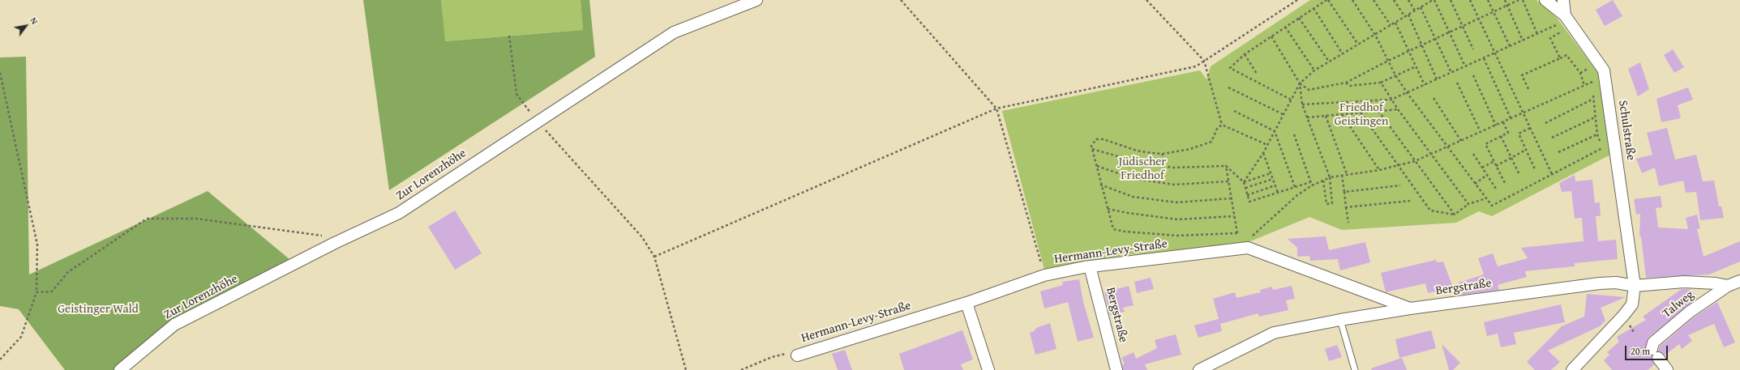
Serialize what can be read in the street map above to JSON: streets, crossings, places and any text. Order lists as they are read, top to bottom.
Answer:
{
  "streets": {
    "street": [
      "Schulstraße",
      "Zur Lorenzhöhe",
      "Hermann-Levy-Straße",
      "Bergstraße",
      "Talweg"
    ]
  },
  "crossings": [
    ["Schulstraße", "Bergstraße"],
    ["Hermann-Levy-Straße", "Bergstraße"],
    ["Bergstraße", "Talweg"]
  ],
  "parks": ["Friedhof Geistingen", "Jüdischer Friedhof", "Geistinger Wald"],
  "scale_bar": "20 m",
  "north": "top right"
}
